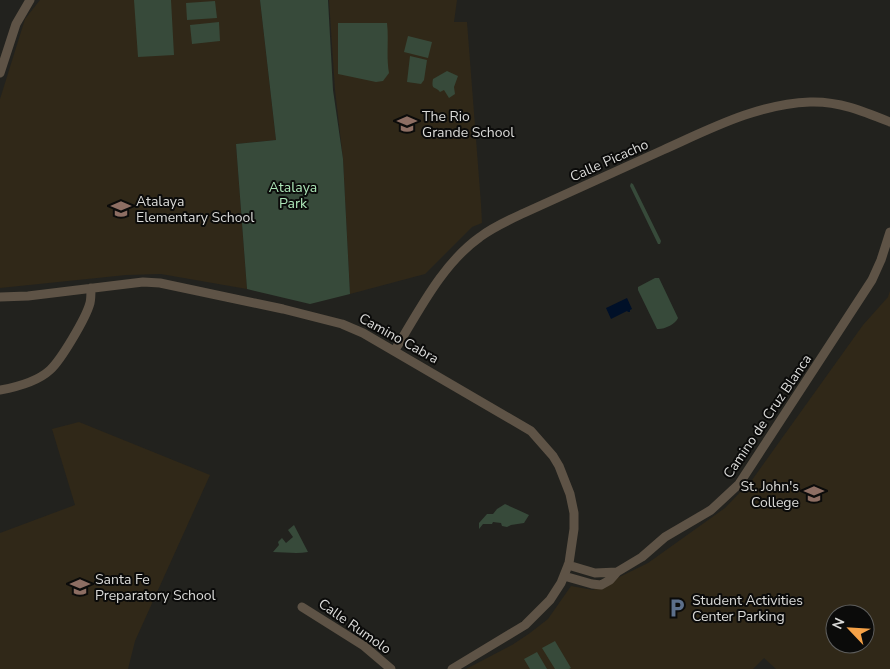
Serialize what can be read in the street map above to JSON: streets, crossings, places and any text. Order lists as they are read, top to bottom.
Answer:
{
  "streets": {
    "street": [
      "Calle Picacho",
      "Camino Cabra",
      "Camino de Cruz Blanca",
      "Calle Rumolo"
    ]
  },
  "crossings": [
    ["Calle Picacho", "Camino Cabra"],
    ["Camino Cabra", "Camino de Cruz Blanca"]
  ],
  "parks": ["Atalaya Park"],
  "places": {
    "school or university": [
      "The Rio Grande School",
      "Atalaya Elementary School",
      "St. John's College",
      "Santa Fe Preparatory School"
    ],
    "parking": ["Student Activities Center Parking"]
  },
  "north": "top left"
}
